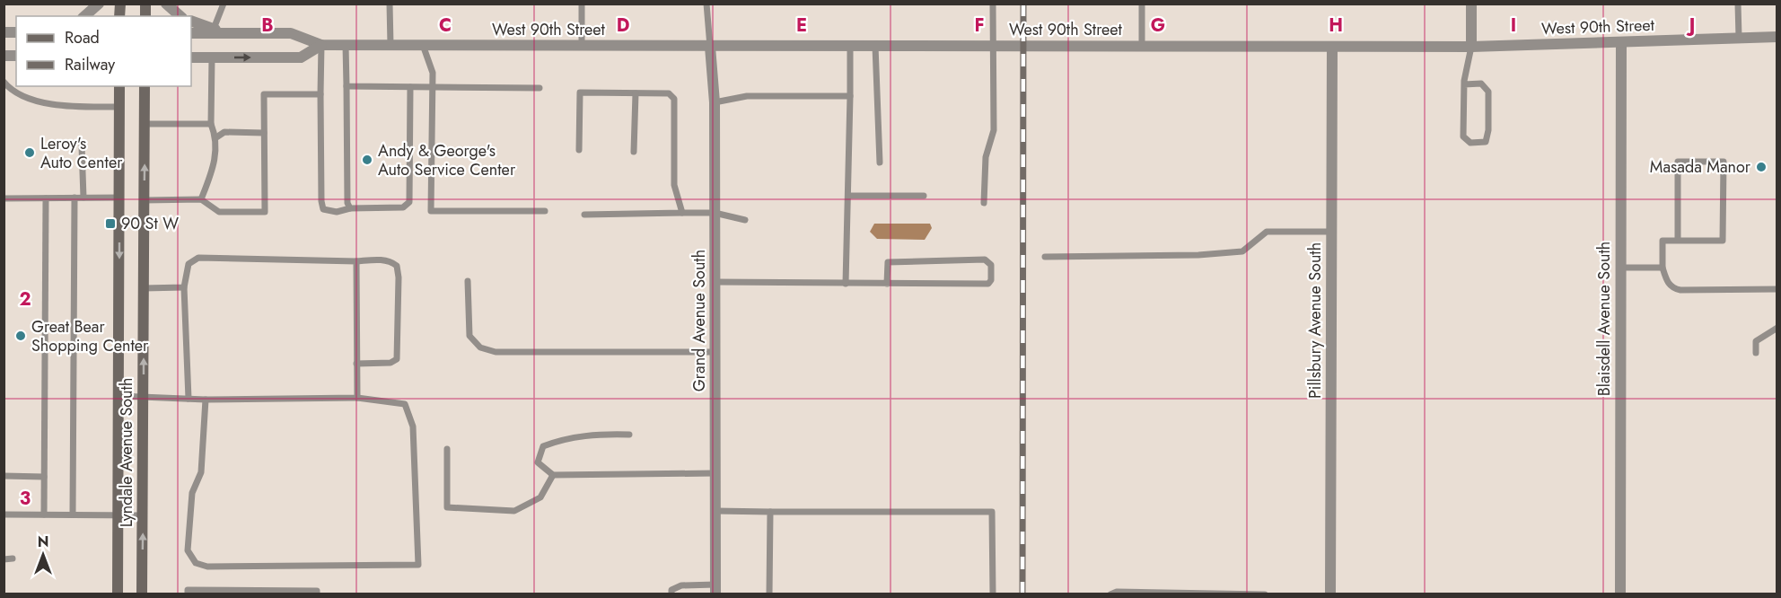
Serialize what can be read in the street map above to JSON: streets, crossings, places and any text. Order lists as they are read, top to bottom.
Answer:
{
  "streets": {
    "main road": ["Lyndale Avenue South"],
    "street": [
      "West 90th Street",
      "Blaisdell Avenue South",
      "Grand Avenue South",
      "Pillsbury Avenue South"
    ]
  },
  "crossings": [
    ["West 90th Street", "Blaisdell Avenue South"],
    ["West 90th Street", "Grand Avenue South"],
    ["West 90th Street", "Pillsbury Avenue South"]
  ],
  "places": {
    "other": [
      "Leroy's Auto Center",
      "Andy & George's Auto Service Center",
      "Masada Manor",
      "Great Bear Shopping Center"
    ],
    "transit": ["90 St W"]
  },
  "legend": ["Road", "Railway"],
  "north": "top",
  "grid": {
    "columns": [
      "B",
      "C",
      "D",
      "E",
      "F",
      "G",
      "H",
      "I",
      "J"
    ],
    "rows": ["2", "3"]
  }
}
